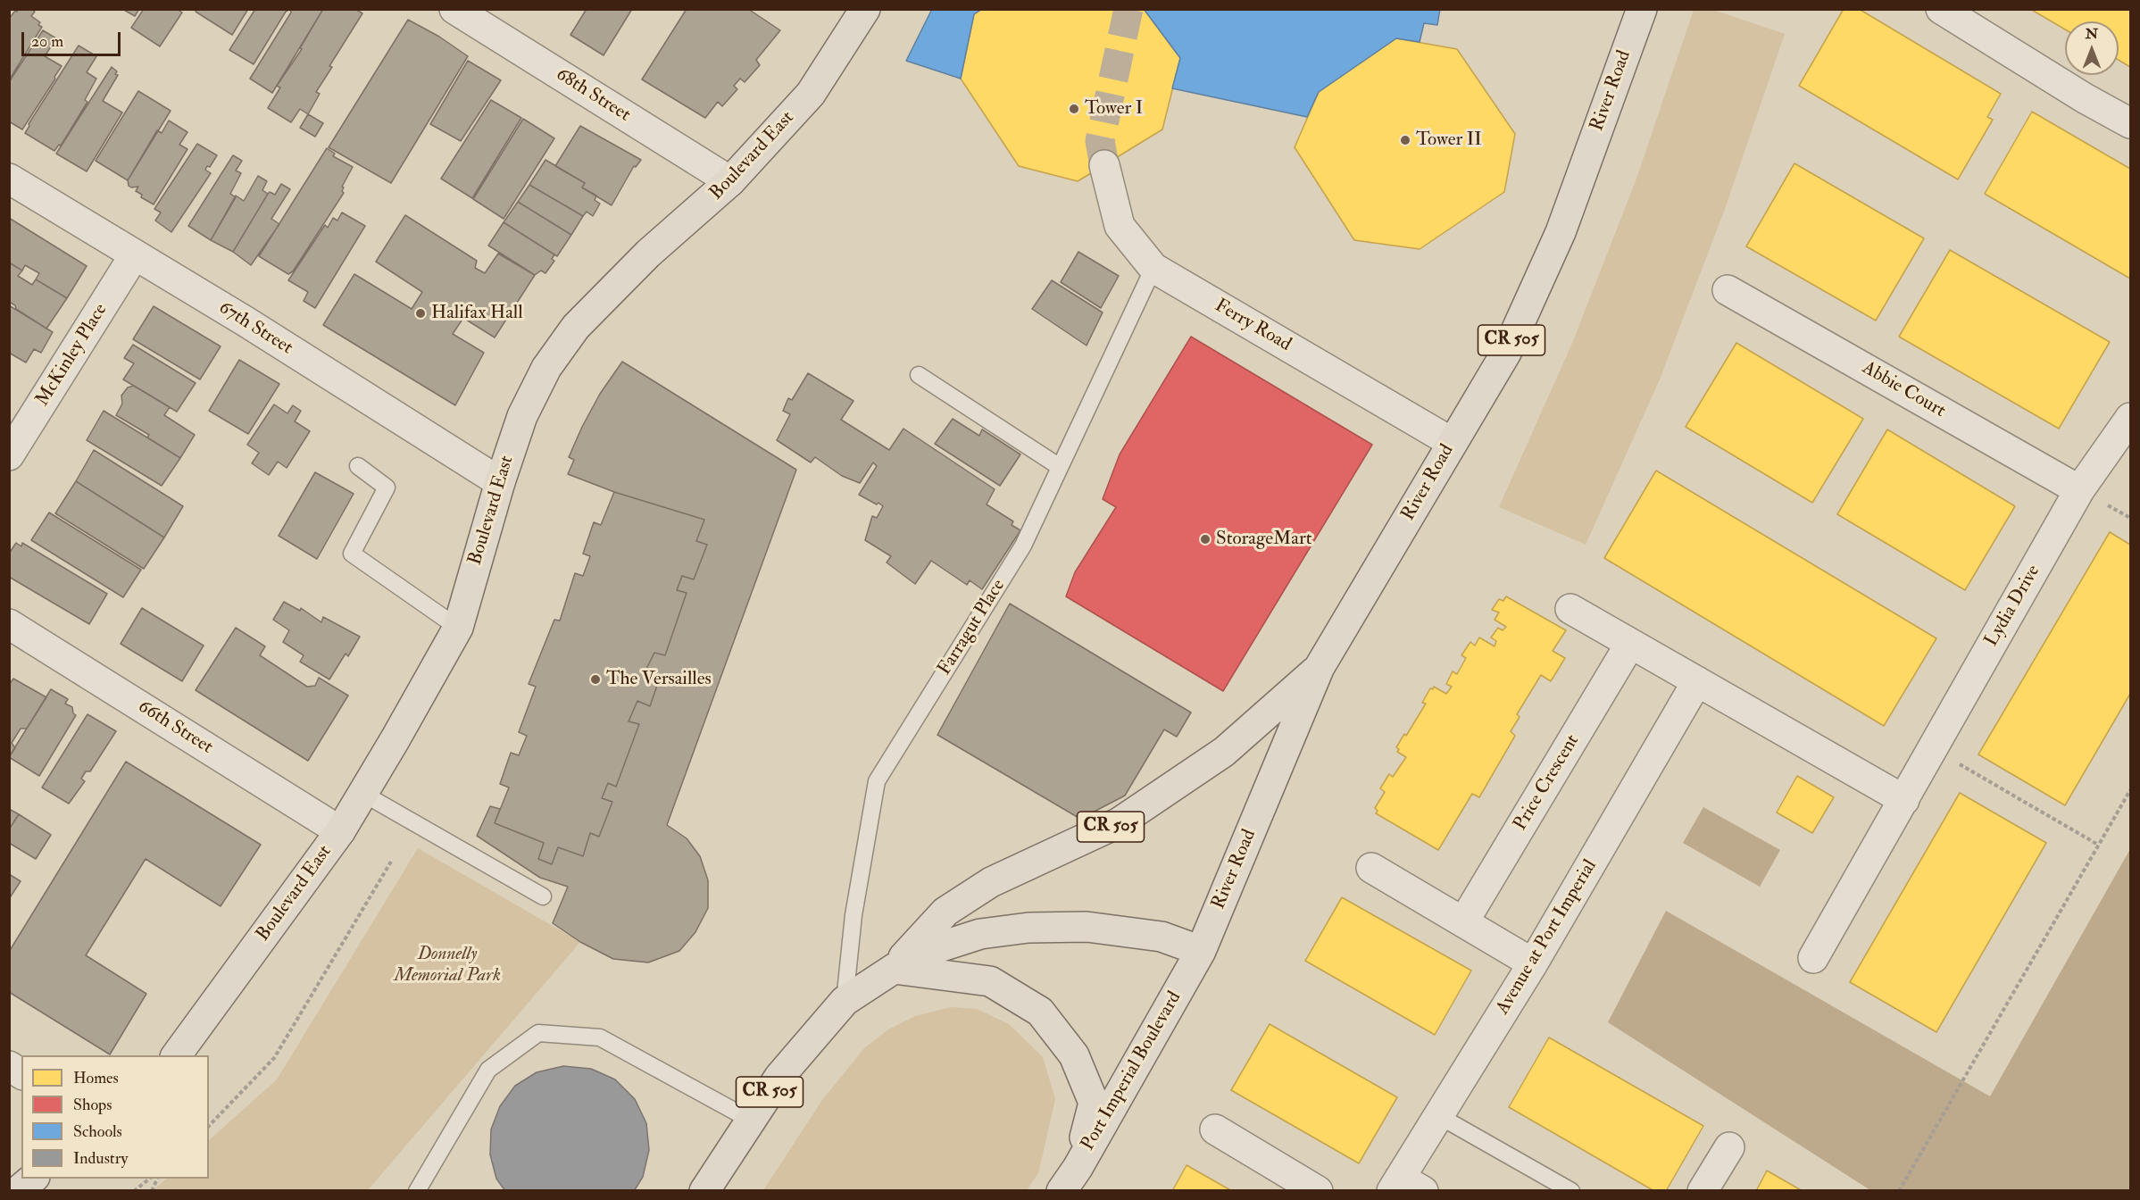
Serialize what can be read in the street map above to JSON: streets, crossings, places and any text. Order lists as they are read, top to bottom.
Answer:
{
  "streets": {
    "main road": [
      "River Road",
      "Boulevard East",
      "CR 505",
      "Port Imperial Boulevard"
    ],
    "street": [
      "68th Street",
      "Ferry Road",
      "67th Street",
      "McKinley Place",
      "Abbie Court",
      "Lydia Drive",
      "66th Street",
      "Price Crescent",
      "Avenue at Port Imperial"
    ],
    "lane": ["Farragut Place"]
  },
  "crossings": [
    ["River Road", "Ferry Road"],
    ["River Road", "CR 505"],
    ["River Road", "Port Imperial Boulevard"],
    ["68th Street", "Boulevard East"],
    ["Boulevard East", "67th Street"],
    ["Boulevard East", "66th Street"],
    ["Ferry Road", "Farragut Place"],
    ["67th Street", "McKinley Place"],
    ["CR 505", "Farragut Place"],
    ["CR 505", "Port Imperial Boulevard"],
    ["Abbie Court", "Lydia Drive"]
  ],
  "parks": ["Donnelly Memorial Park"],
  "places": [
    "Tower I",
    "Tower II",
    "Halifax Hall",
    "StorageMart",
    "The Versailles"
  ],
  "legend": [
    "Homes",
    "Shops",
    "Schools",
    "Industry"
  ],
  "scale_bar": "20 m",
  "north": "top"
}
